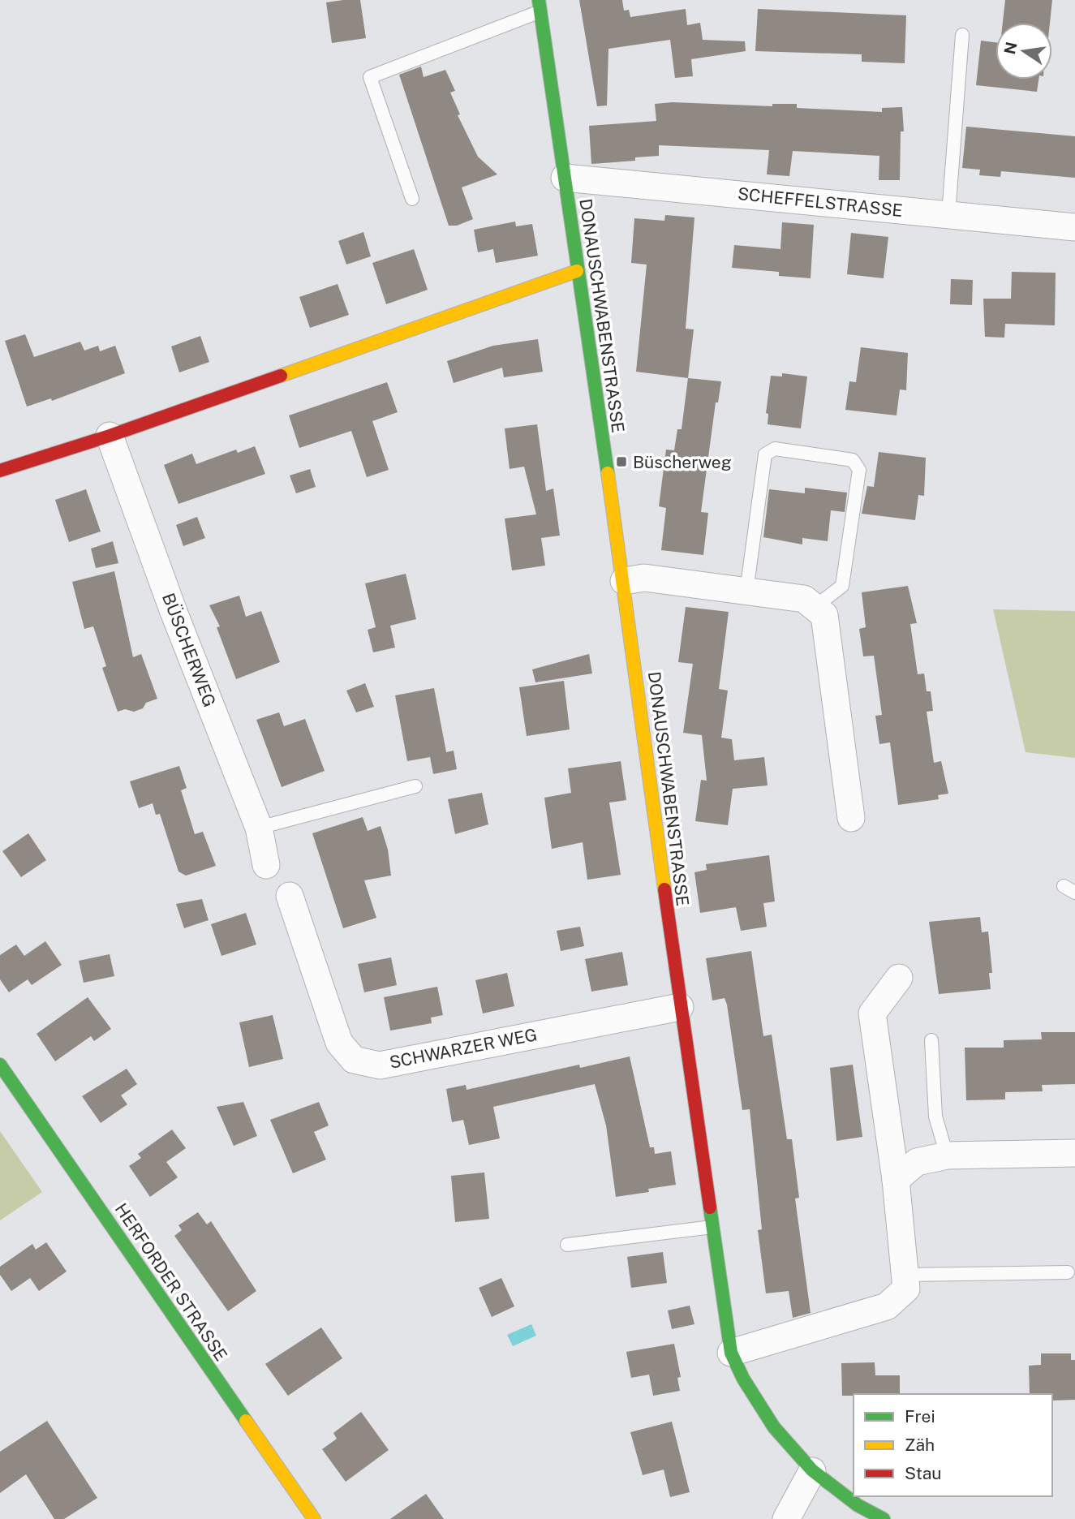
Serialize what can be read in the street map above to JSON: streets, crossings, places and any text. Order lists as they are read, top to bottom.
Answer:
{
  "streets": {
    "street": [
      "SCHEFFELSTRASSE",
      "DONAUSCHWABENSTRASSE",
      "BÜSCHERWEG",
      "SCHWARZER WEG",
      "HERFORDER STRASSE"
    ]
  },
  "crossings": [
    ["SCHEFFELSTRASSE", "DONAUSCHWABENSTRASSE"],
    ["DONAUSCHWABENSTRASSE", "SCHWARZER WEG"]
  ],
  "places": {
    "transit": ["Büscherweg"]
  },
  "legend": ["Frei", "Zäh", "Stau"],
  "north": "left"
}
